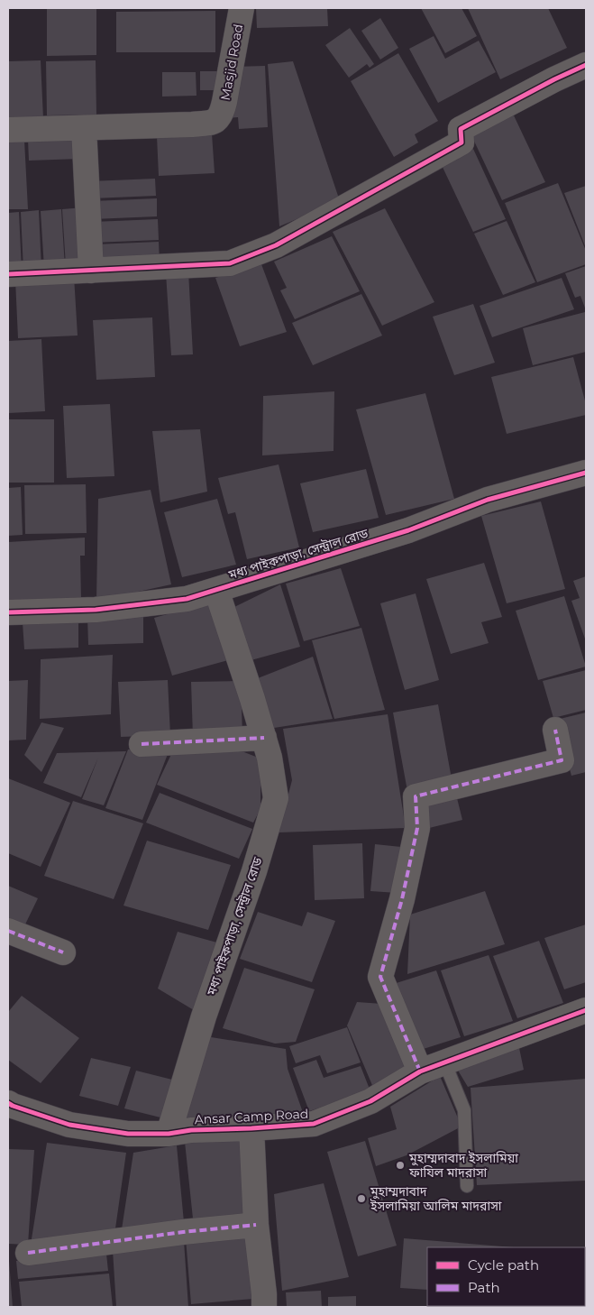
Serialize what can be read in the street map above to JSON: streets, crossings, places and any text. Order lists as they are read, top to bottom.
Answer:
{
  "streets": {
    "street": ["Masjid Road", "মধ্য পাইকপাড়া, সেন্ট্রাল রোড", "Ansar Camp Road"]
  },
  "crossings": [
    ["মধ্য পাইকপাড়া, সেন্ট্রাল রোড", "Ansar Camp Road"]
  ],
  "places": ["মুহাম্মদাবাদ ইসলামিয়া ফাযিল মাদরাসা", "মুহাম্মদাবাদ ইসলামিয়া আলিম মাদরাসা"],
  "legend": ["Cycle path", "Path"]
}
